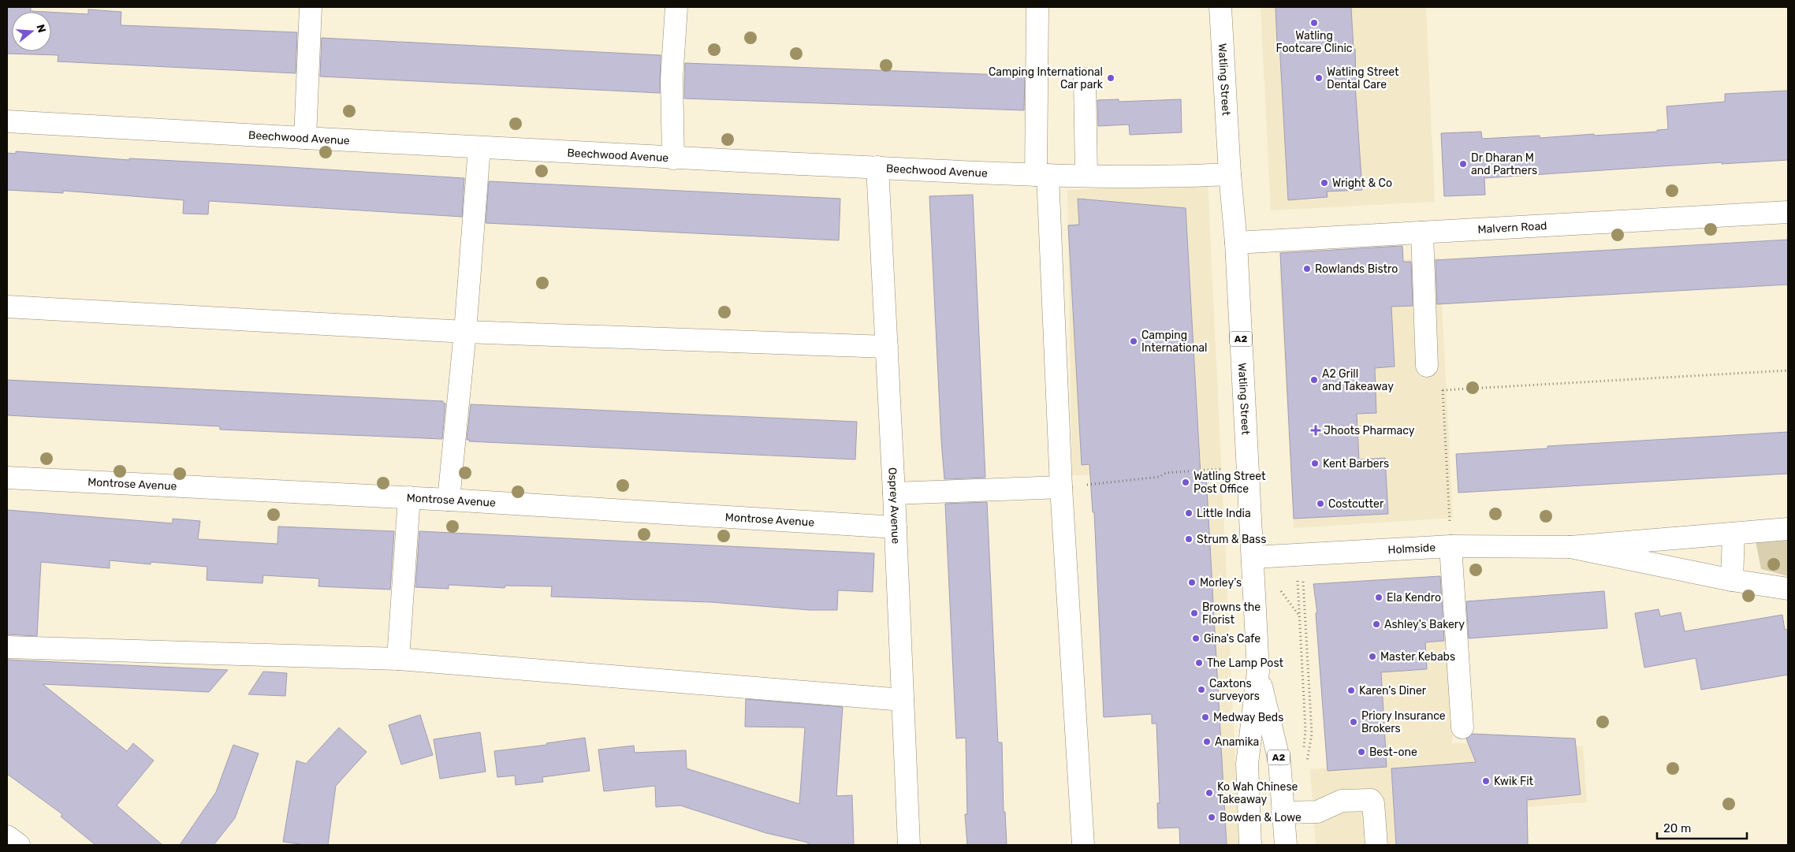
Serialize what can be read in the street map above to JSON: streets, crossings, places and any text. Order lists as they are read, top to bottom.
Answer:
{
  "streets": {
    "street": [
      "Watling Street",
      "Beechwood Avenue",
      "Malvern Road",
      "A2",
      "Montrose Avenue",
      "Osprey Avenue",
      "Holmside"
    ]
  },
  "crossings": [
    ["Watling Street", "Beechwood Avenue"],
    ["Watling Street", "Malvern Road"],
    ["Watling Street", "Holmside"],
    ["Beechwood Avenue", "Osprey Avenue"],
    ["Montrose Avenue", "Osprey Avenue"]
  ],
  "places": {
    "other": [
      "Watling Footcare Clinic",
      "Camping International Car park",
      "Watling Street Dental Care",
      "Dr Dharan M and Partners",
      "Wright & Co",
      "Rowlands Bistro",
      "Camping International",
      "A2 Grill and Takeaway",
      "Kent Barbers",
      "Watling Street Post Office",
      "Costcutter",
      "Little India",
      "Strum & Bass",
      "Morley's",
      "Ela Kendro",
      "Browns the Florist",
      "Ashley's Bakery",
      "Gina's Cafe",
      "Master Kebabs",
      "The Lamp Post",
      "Caxtons surveyors",
      "Karen's Diner",
      "Medway Beds",
      "Priory Insurance Brokers",
      "Anamika",
      "Best-one",
      "Kwik Fit",
      "Ko Wah Chinese Takeaway",
      "Bowden & Lowe"
    ],
    "health": ["Jhoots Pharmacy"]
  },
  "scale_bar": "20 m",
  "north": "right"
}
